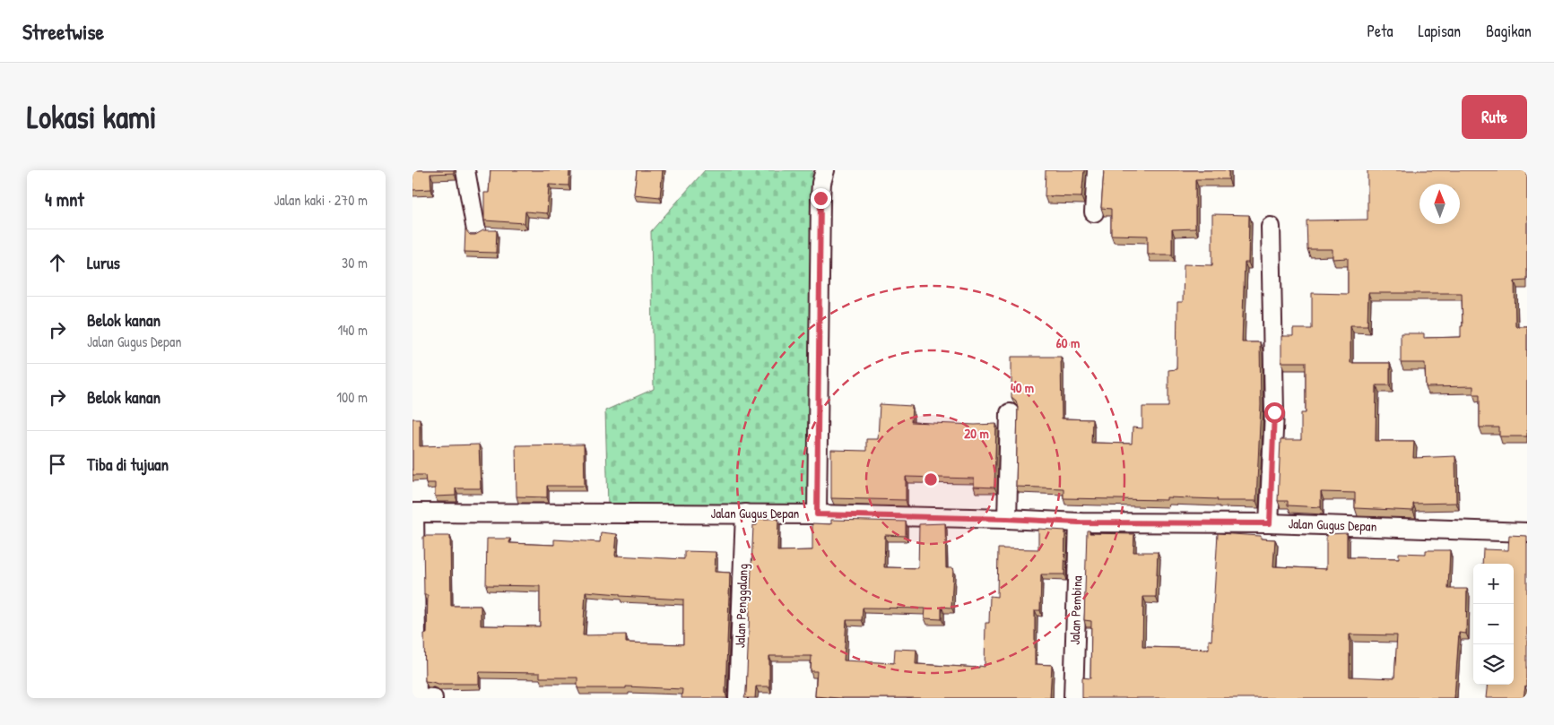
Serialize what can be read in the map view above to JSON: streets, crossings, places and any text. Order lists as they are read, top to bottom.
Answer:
{
  "streets": {
    "street": ["Jalan Gugus Depan", "Jalan Penggalang", "Jalan Pembina"]
  },
  "crossings": [
    ["Jalan Gugus Depan", "Jalan Penggalang"],
    ["Jalan Gugus Depan", "Jalan Pembina"]
  ],
  "north": "top",
  "page": {
    "header": "Streetwise",
    "nav": ["Peta", "Lapisan", "Bagikan"],
    "buttons": "Rute",
    "title": "Lokasi kami",
    "heading": ["4 mnt", "Jalan kaki · 270 m"],
    "list": [
      ["Lurus", "30 m"],
      ["Belok kanan", "Jalan Gugus Depan", "140 m"],
      ["Belok kanan", "100 m"],
      "Tiba di tujuan"
    ],
    "map_buttons": ["+", "−"]
  },
  "rings": ["60 m", "40 m", "20 m"]
}
